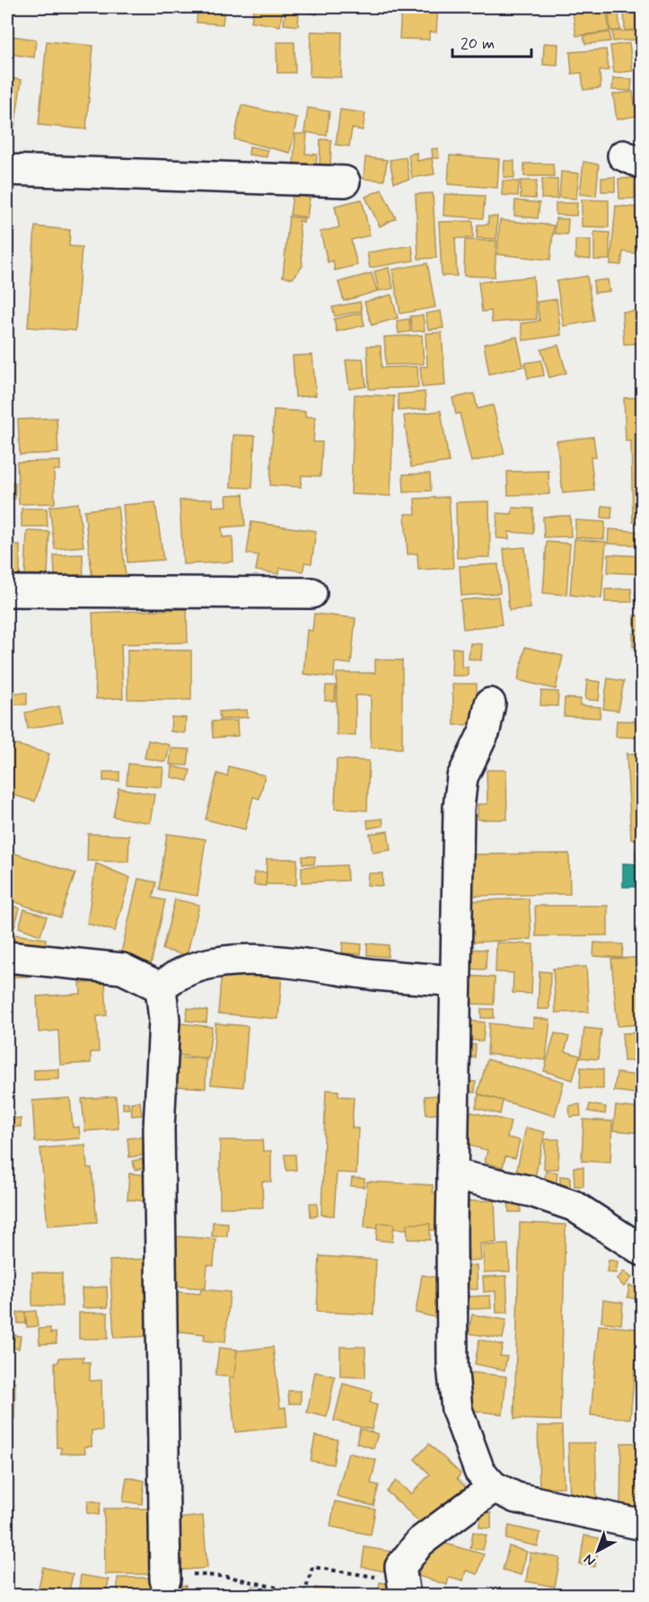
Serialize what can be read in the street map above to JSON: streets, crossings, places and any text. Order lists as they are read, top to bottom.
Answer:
{
  "scale_bar": "20 m",
  "north": "bottom left"
}
